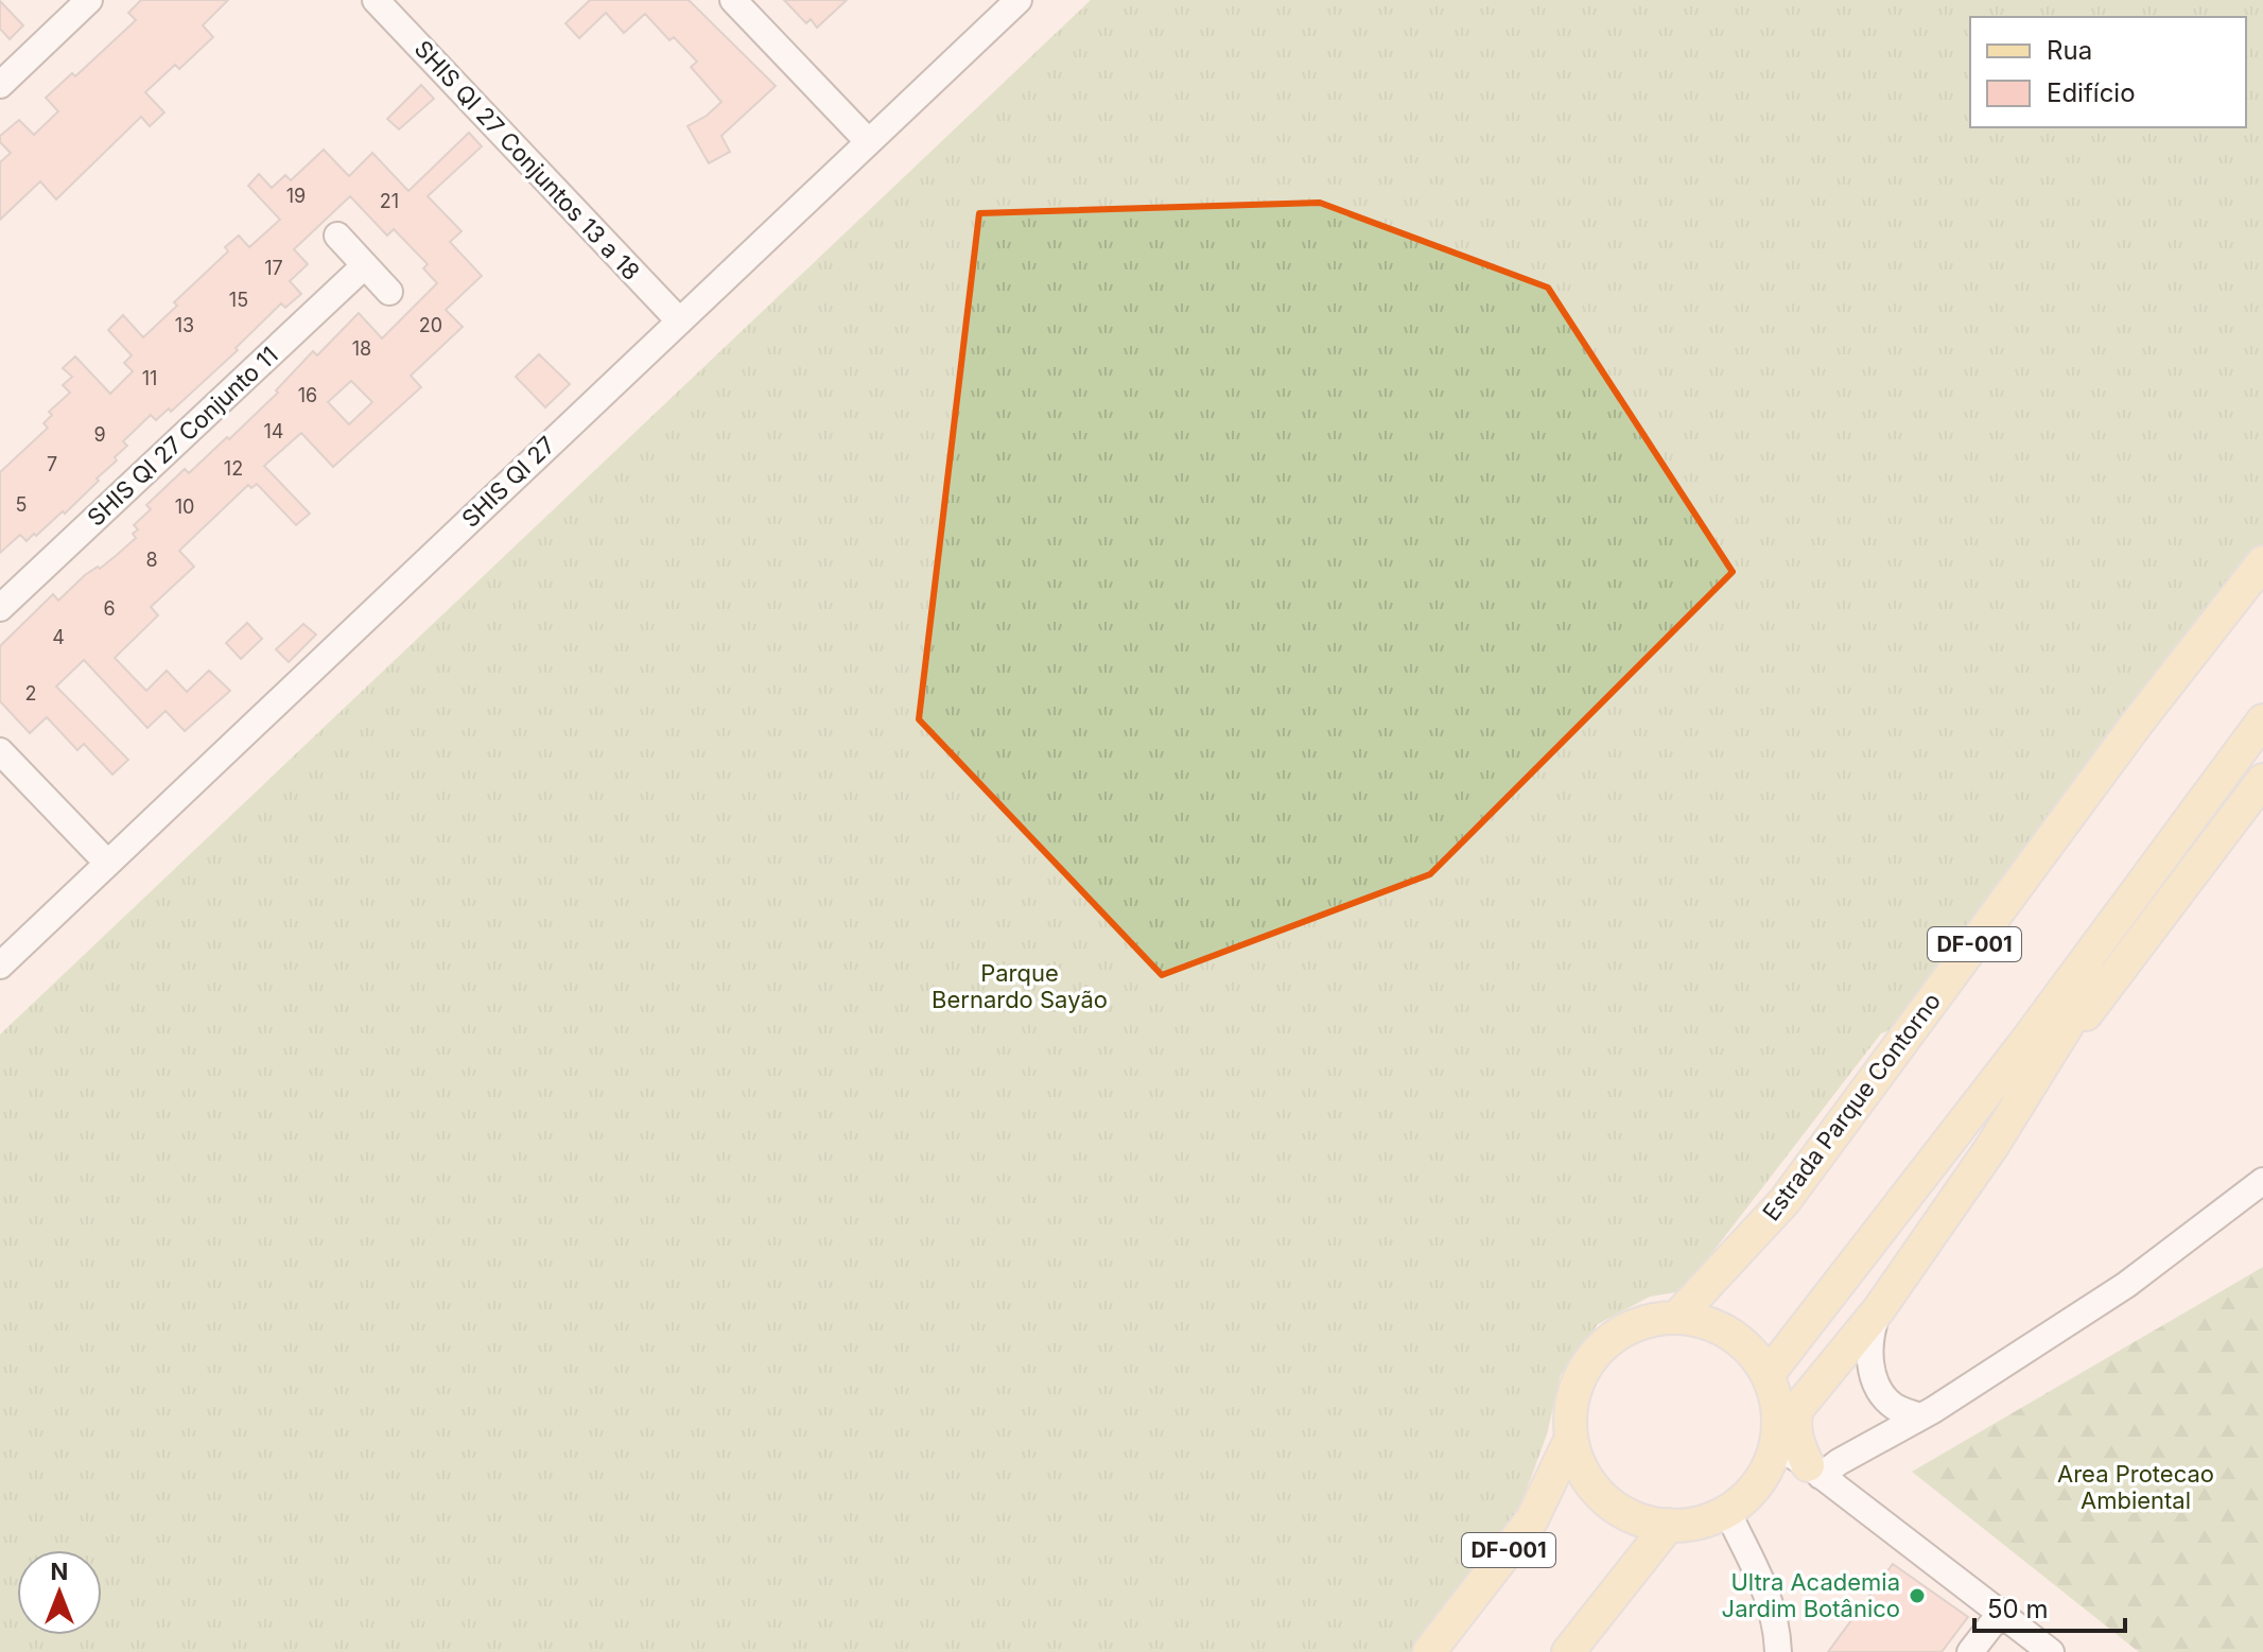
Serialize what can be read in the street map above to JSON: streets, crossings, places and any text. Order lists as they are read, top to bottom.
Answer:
{
  "streets": {
    "main road": ["DF-001", "Estrada Parque Contorno"],
    "street": ["SHIS QI 27 Conjuntos 13 a 18", "SHIS QI 27 Conjunto 11", "SHIS QI 27"]
  },
  "crossings": [
    ["SHIS QI 27 Conjuntos 13 a 18", "SHIS QI 27"],
    ["DF-001", "Estrada Parque Contorno"]
  ],
  "parks": ["Parque Bernardo Sayão", "Area Protecao Ambiental"],
  "places": ["Ultra Academia Jardim Botânico"],
  "house_numbers": [
    "19",
    "21",
    "17",
    "15",
    "13",
    "20",
    "18",
    "11",
    "16",
    "14",
    "9",
    "7",
    "12",
    "5",
    "10",
    "8",
    "6",
    "4",
    "2"
  ],
  "legend": ["Rua", "Edifício"],
  "scale_bar": "50 m",
  "north": "top"
}
